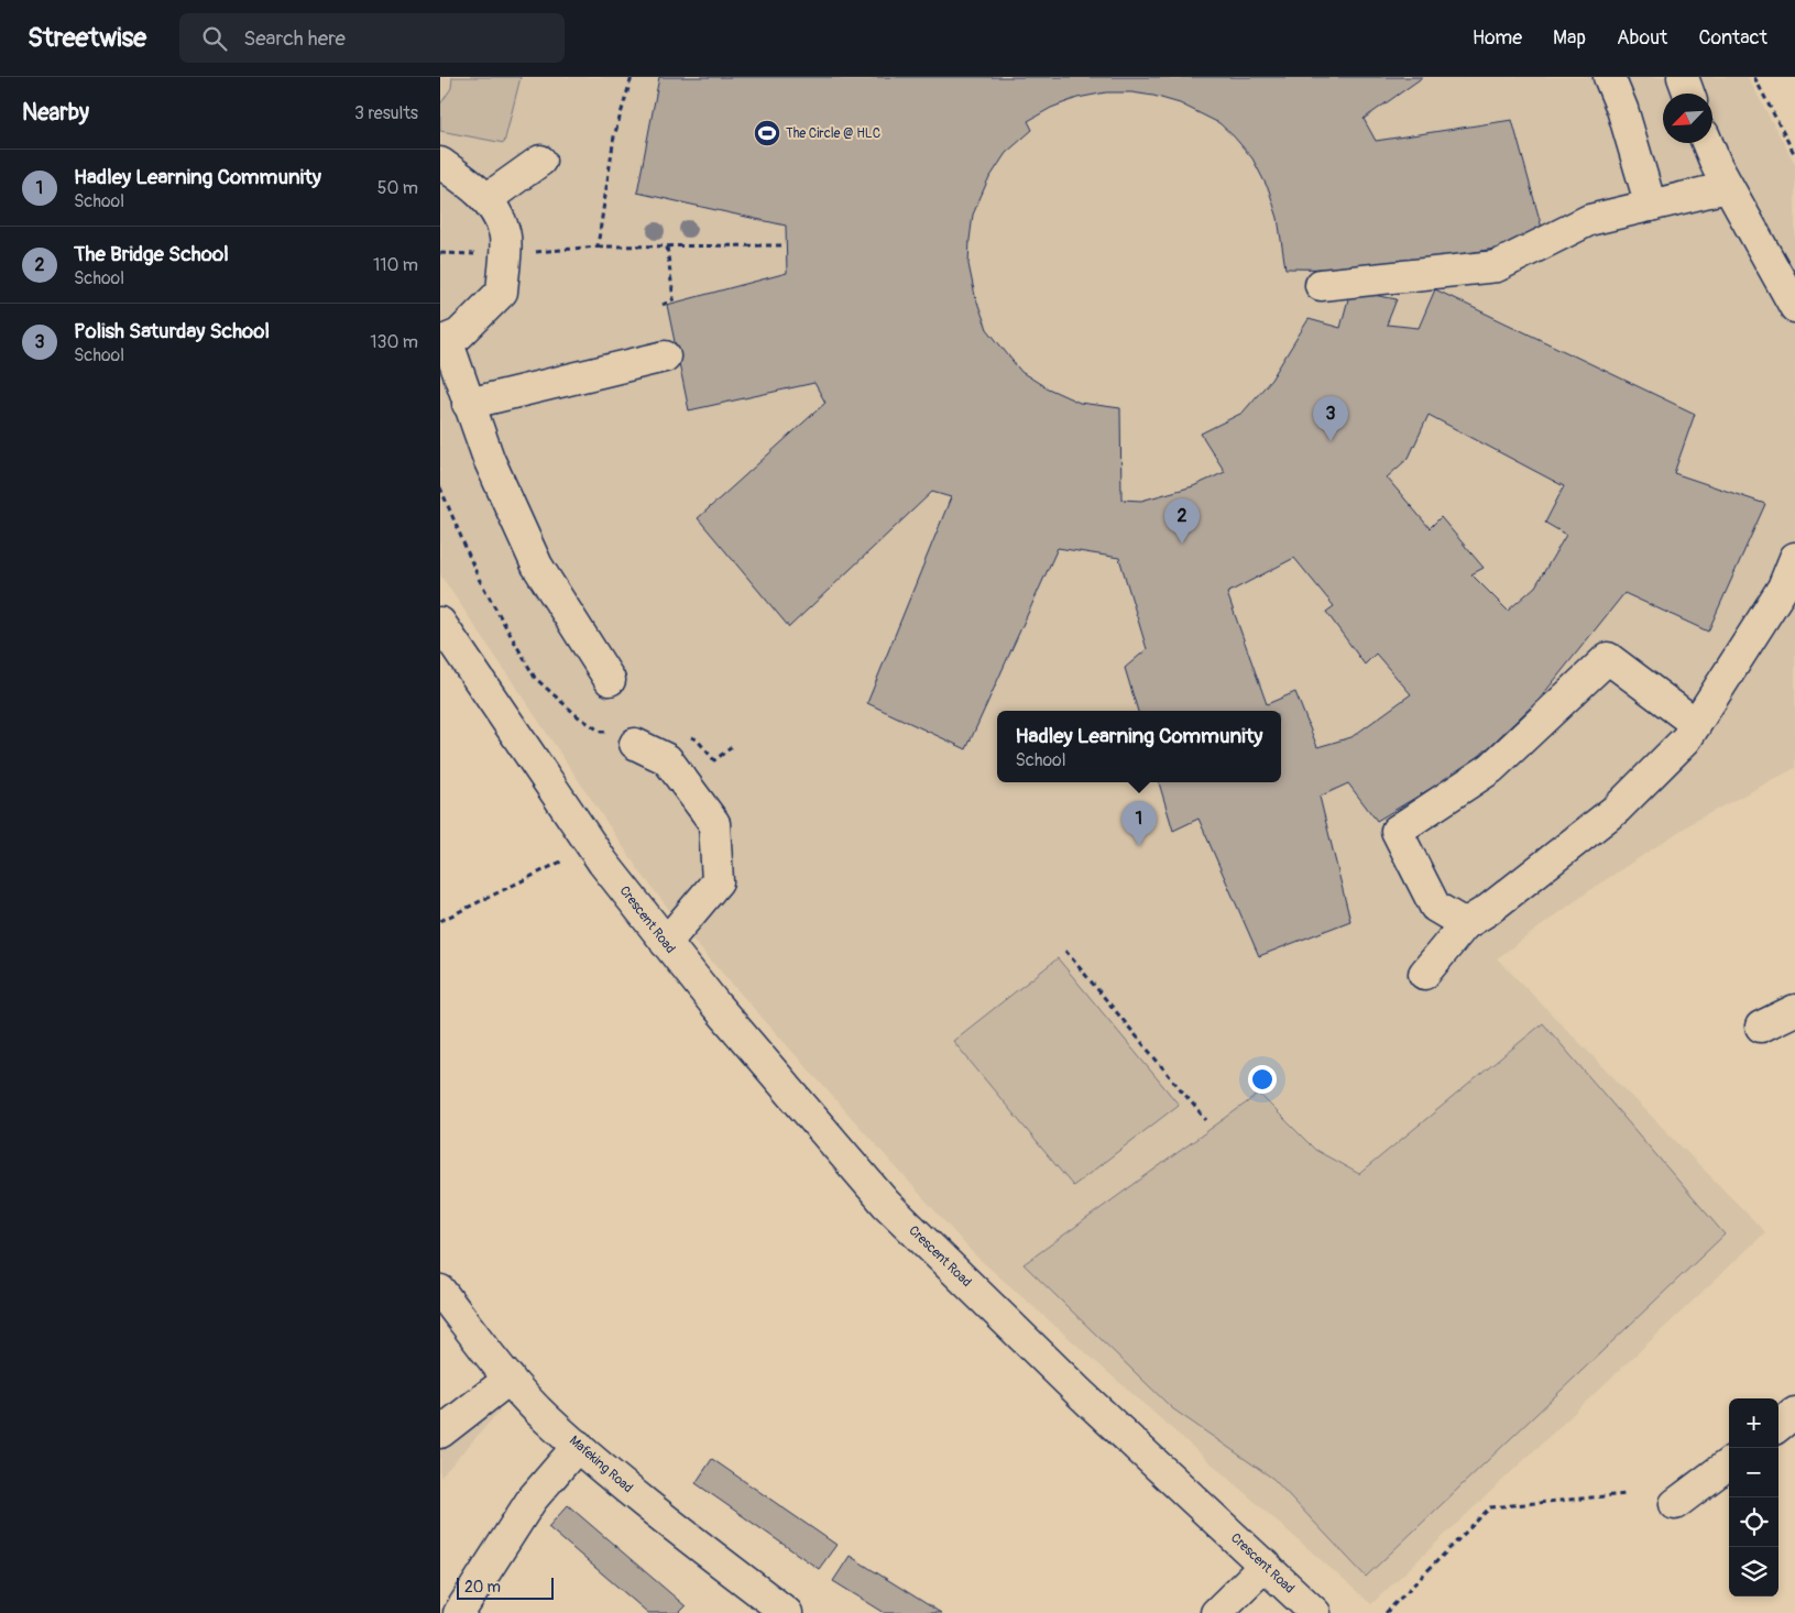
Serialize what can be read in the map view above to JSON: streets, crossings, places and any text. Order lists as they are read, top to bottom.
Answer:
{
  "streets": {
    "street": ["Crescent Road", "Mafeking Road"]
  },
  "places": {
    "sports": ["The Circle @ HLC"]
  },
  "scale_bar": "20 m",
  "north": "bottom left",
  "page": {
    "header": "Streetwise",
    "search": "Search here",
    "nav": [
      "Home",
      "Map",
      "About",
      "Contact"
    ],
    "heading": ["Nearby", "3 results"],
    "list": [
      {
        "mark": "1",
        "name": "Hadley Learning Community",
        "note": "School",
        "value": "50 m"
      },
      {
        "mark": "2",
        "name": "The Bridge School",
        "note": "School",
        "value": "110 m"
      },
      {
        "mark": "3",
        "name": "Polish Saturday School",
        "note": "School",
        "value": "130 m"
      }
    ],
    "pins": ["3", "2", "1"],
    "popup": ["Hadley Learning Community", "School"],
    "map_buttons": ["+", "−"],
    "scale": "20 m"
  }
}
